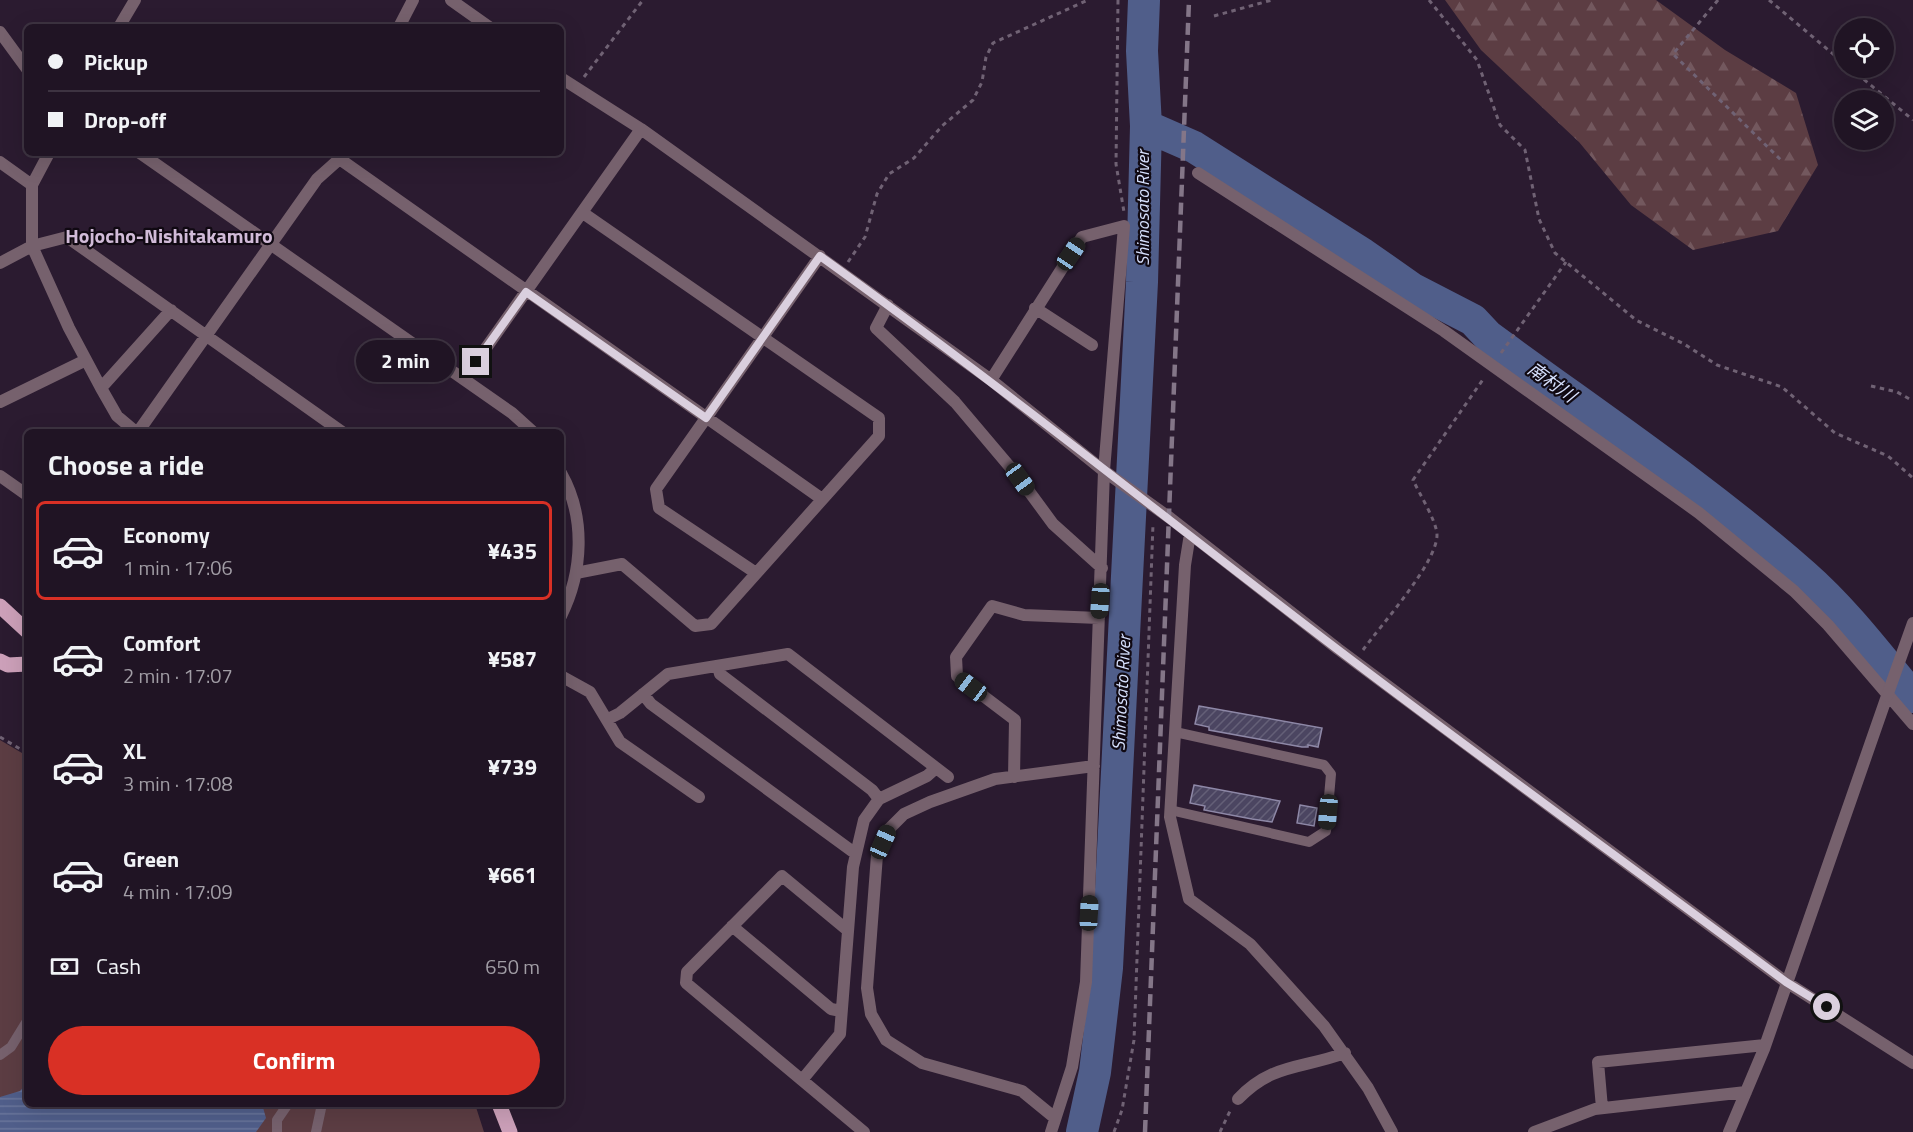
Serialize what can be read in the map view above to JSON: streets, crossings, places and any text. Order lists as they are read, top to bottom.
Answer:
{
  "districts": ["Hojocho-Nishitakamuro"],
  "water": ["Shimosato River", "南村川"],
  "page": {
    "banner": ["Pickup", "Drop-off"],
    "bubble": "2 min",
    "heading": "Choose a ride",
    "list": [
      {
        "name": "Economy",
        "note": "1 min · 17:06",
        "value": "¥435"
      },
      {
        "name": "Comfort",
        "note": "2 min · 17:07",
        "value": "¥587"
      },
      {
        "name": "XL",
        "note": "3 min · 17:08",
        "value": "¥739"
      },
      {
        "name": "Green",
        "note": "4 min · 17:09",
        "value": "¥661"
      }
    ],
    "pay": ["Cash", "650 m"],
    "buttons": "Confirm"
  }
}
